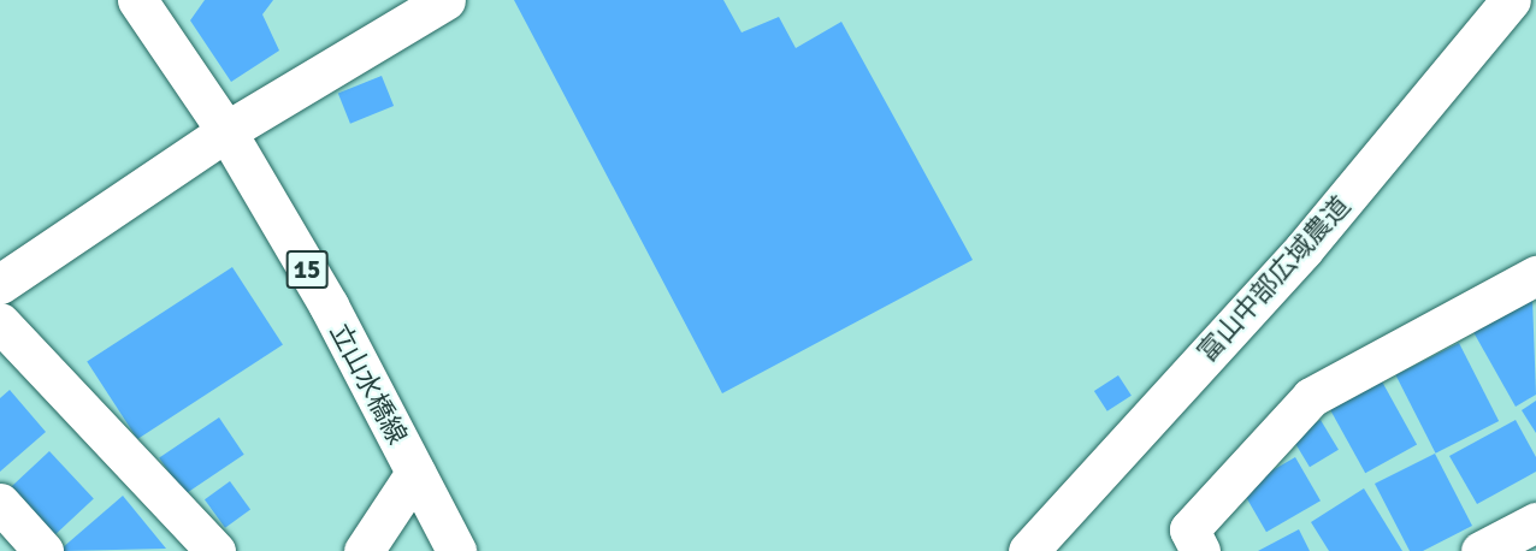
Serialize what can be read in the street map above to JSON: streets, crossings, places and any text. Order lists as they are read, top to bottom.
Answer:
{
  "streets": {
    "street": ["15", "富山中部広域農道", "立山水橋線"]
  }
}
